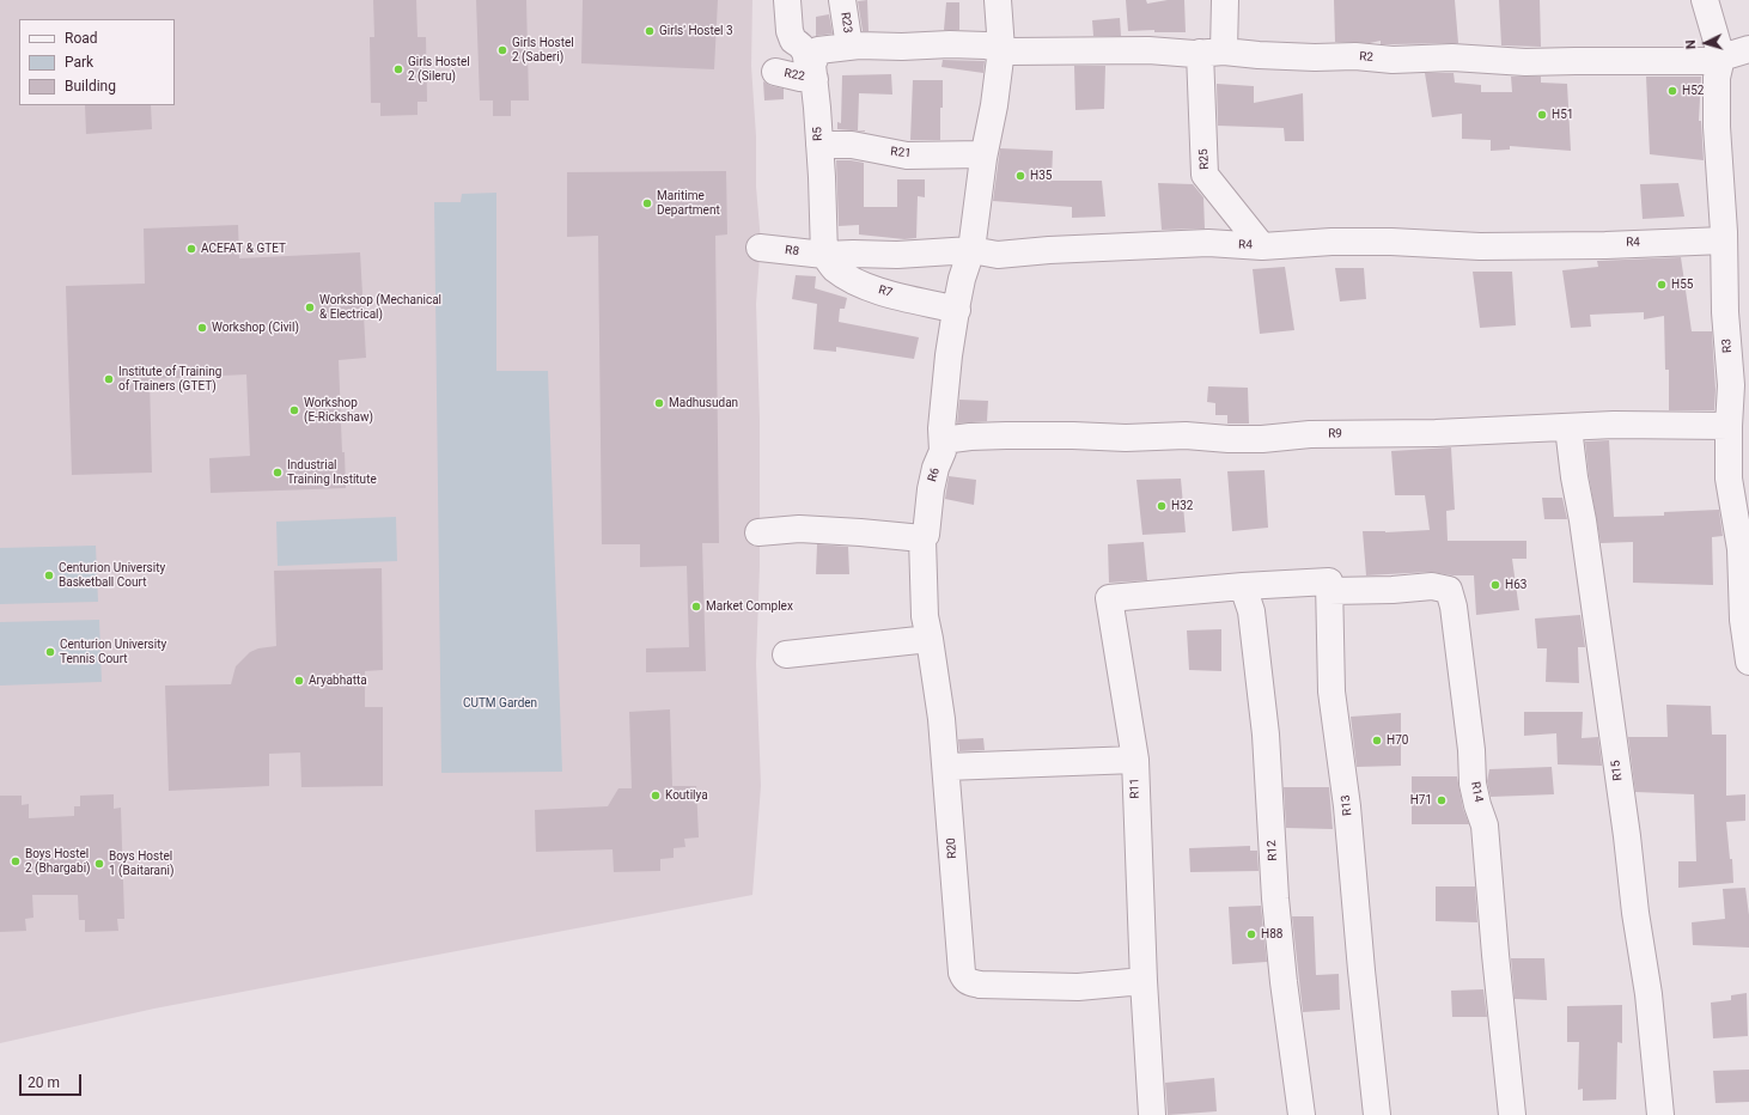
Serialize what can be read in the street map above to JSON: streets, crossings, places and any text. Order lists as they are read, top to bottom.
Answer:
{
  "streets": {
    "street": [
      "R23",
      "R2",
      "R22",
      "R5",
      "R21",
      "R25",
      "R4",
      "R8",
      "R7",
      "R3",
      "R9",
      "R6",
      "R15",
      "R11",
      "R14",
      "R13",
      "R20",
      "R12"
    ]
  },
  "crossings": [
    ["R2", "R25"],
    ["R2", "R3"],
    ["R22", "R5"],
    ["R5", "R21"],
    ["R5", "R8"],
    ["R5", "R7"],
    ["R25", "R4"],
    ["R4", "R3"],
    ["R4", "R6"],
    ["R8", "R7"],
    ["R7", "R6"],
    ["R3", "R9"],
    ["R9", "R6"],
    ["R9", "R15"],
    ["R6", "R20"],
    ["R11", "R20"],
    ["R11", "R12"],
    ["R14", "R13"]
  ],
  "parks": ["CUTM Garden"],
  "places": [
    "Girls' Hostel 3",
    "Girls Hostel 2 (Saberi)",
    "Girls Hostel 2 (Sileru)",
    "H52",
    "H51",
    "H35",
    "Maritime Department",
    "ACEFAT & GTET",
    "H55",
    "Workshop (Mechanical & Electrical)",
    "Workshop (Civil)",
    "Institute of Training of Trainers (GTET)",
    "Madhusudan",
    "Workshop (E-Rickshaw)",
    "Industrial Training Institute",
    "H32",
    "Centurion University Basketball Court",
    "H63",
    "Market Complex",
    "Centurion University Tennis Court",
    "Aryabhatta",
    "H70",
    "Koutilya",
    "H71",
    "Boys Hostel 2 (Bhargabi)",
    "Boys Hostel 1 (Baitarani)",
    "H88"
  ],
  "legend": ["Road", "Park", "Building"],
  "scale_bar": "20 m",
  "north": "left"
}
